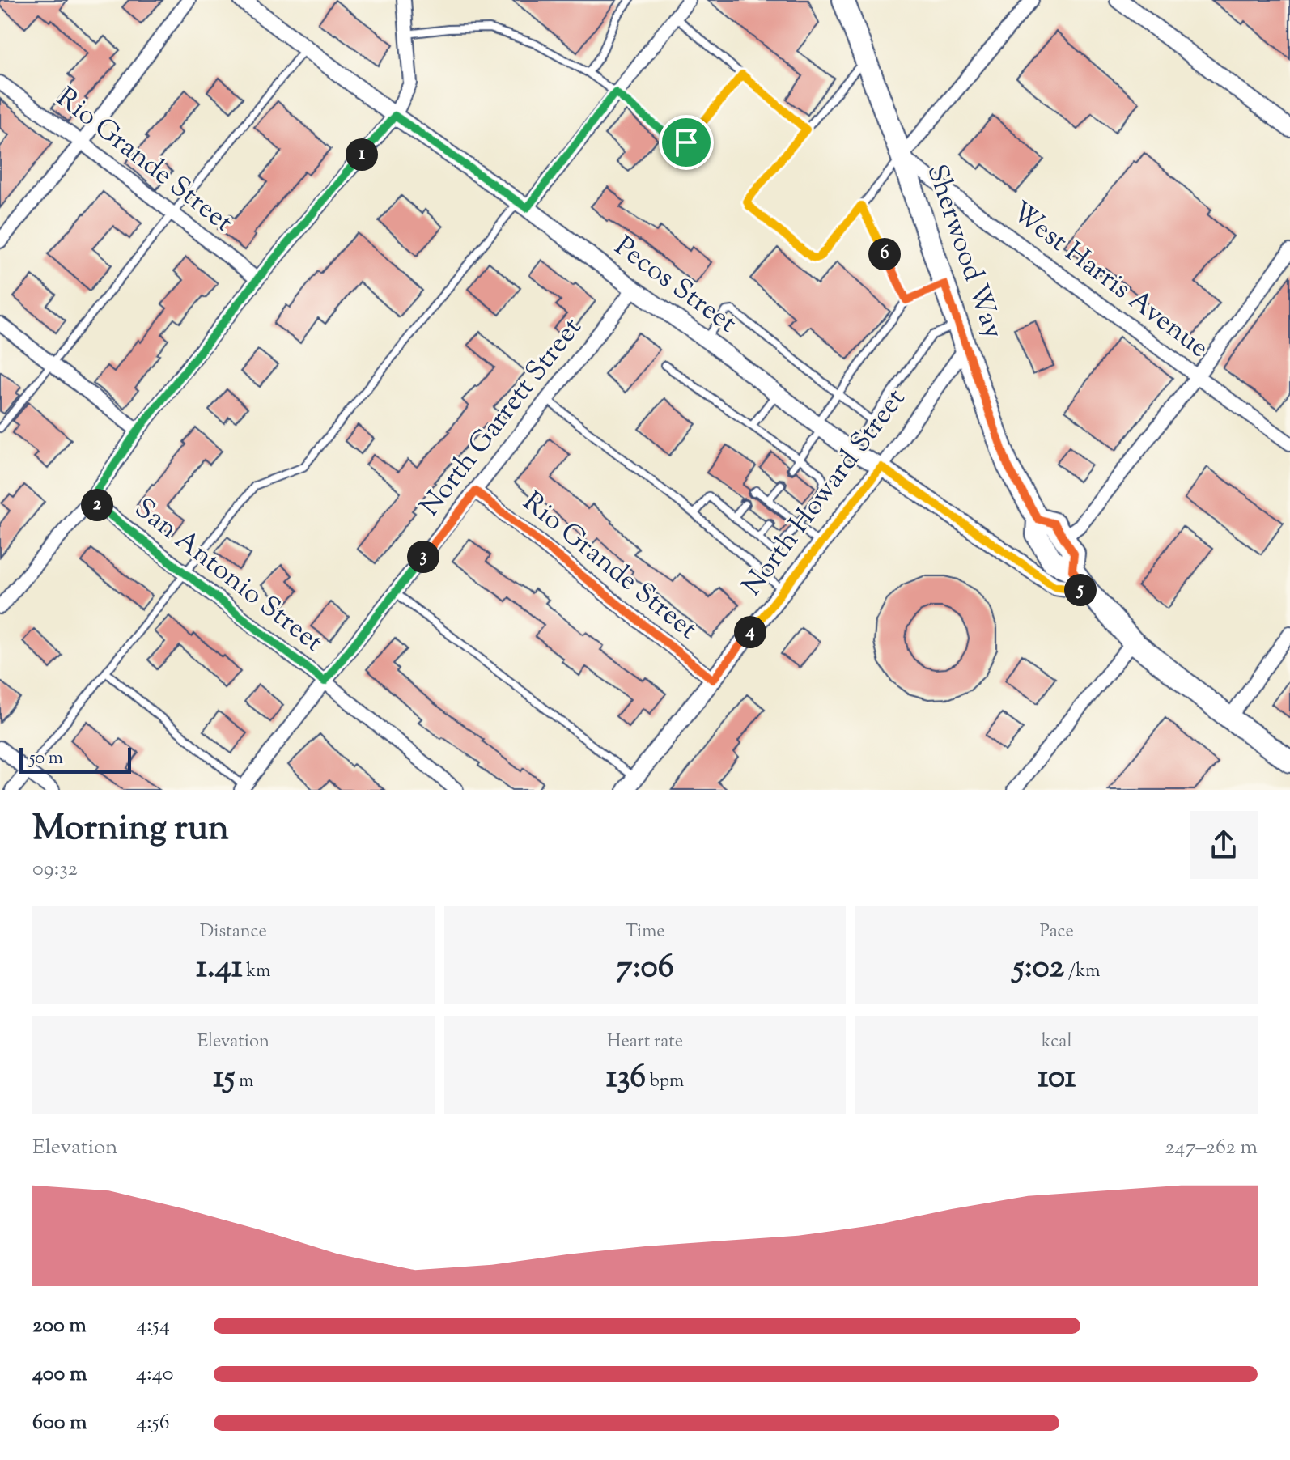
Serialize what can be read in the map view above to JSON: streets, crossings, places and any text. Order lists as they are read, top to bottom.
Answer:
{
  "streets": {
    "main road": ["Sherwood Way"],
    "street": [
      "Rio Grande Street",
      "West Harris Avenue",
      "Pecos Street",
      "North Garrett Street",
      "North Howard Street",
      "San Antonio Street"
    ]
  },
  "crossings": [
    ["Rio Grande Street", "North Garrett Street"],
    ["Rio Grande Street", "North Howard Street"],
    ["Sherwood Way", "West Harris Avenue"],
    ["Sherwood Way", "Pecos Street"],
    ["Sherwood Way", "North Howard Street"],
    ["Pecos Street", "North Garrett Street"],
    ["Pecos Street", "North Howard Street"],
    ["North Garrett Street", "San Antonio Street"]
  ],
  "scale_bar": "50 m",
  "page": {
    "pins": [
      "1",
      "6",
      "2",
      "3",
      "5",
      "4"
    ],
    "scale": "50 m",
    "heading": ["Morning run", "09:32"],
    "stats": [
      ["Distance", "1.41 km"],
      ["Time", "7:06"],
      ["Pace", "5:02 /km"],
      ["Elevation", "15 m"],
      ["Heart rate", "136 bpm"],
      ["kcal", "101"]
    ],
    "chart": ["Elevation", "247–262 m"],
    "list": [
      {
        "name": "200 m",
        "note": "4:54"
      },
      {
        "name": "400 m",
        "note": "4:40"
      },
      {
        "name": "600 m",
        "note": "4:56"
      }
    ]
  }
}
